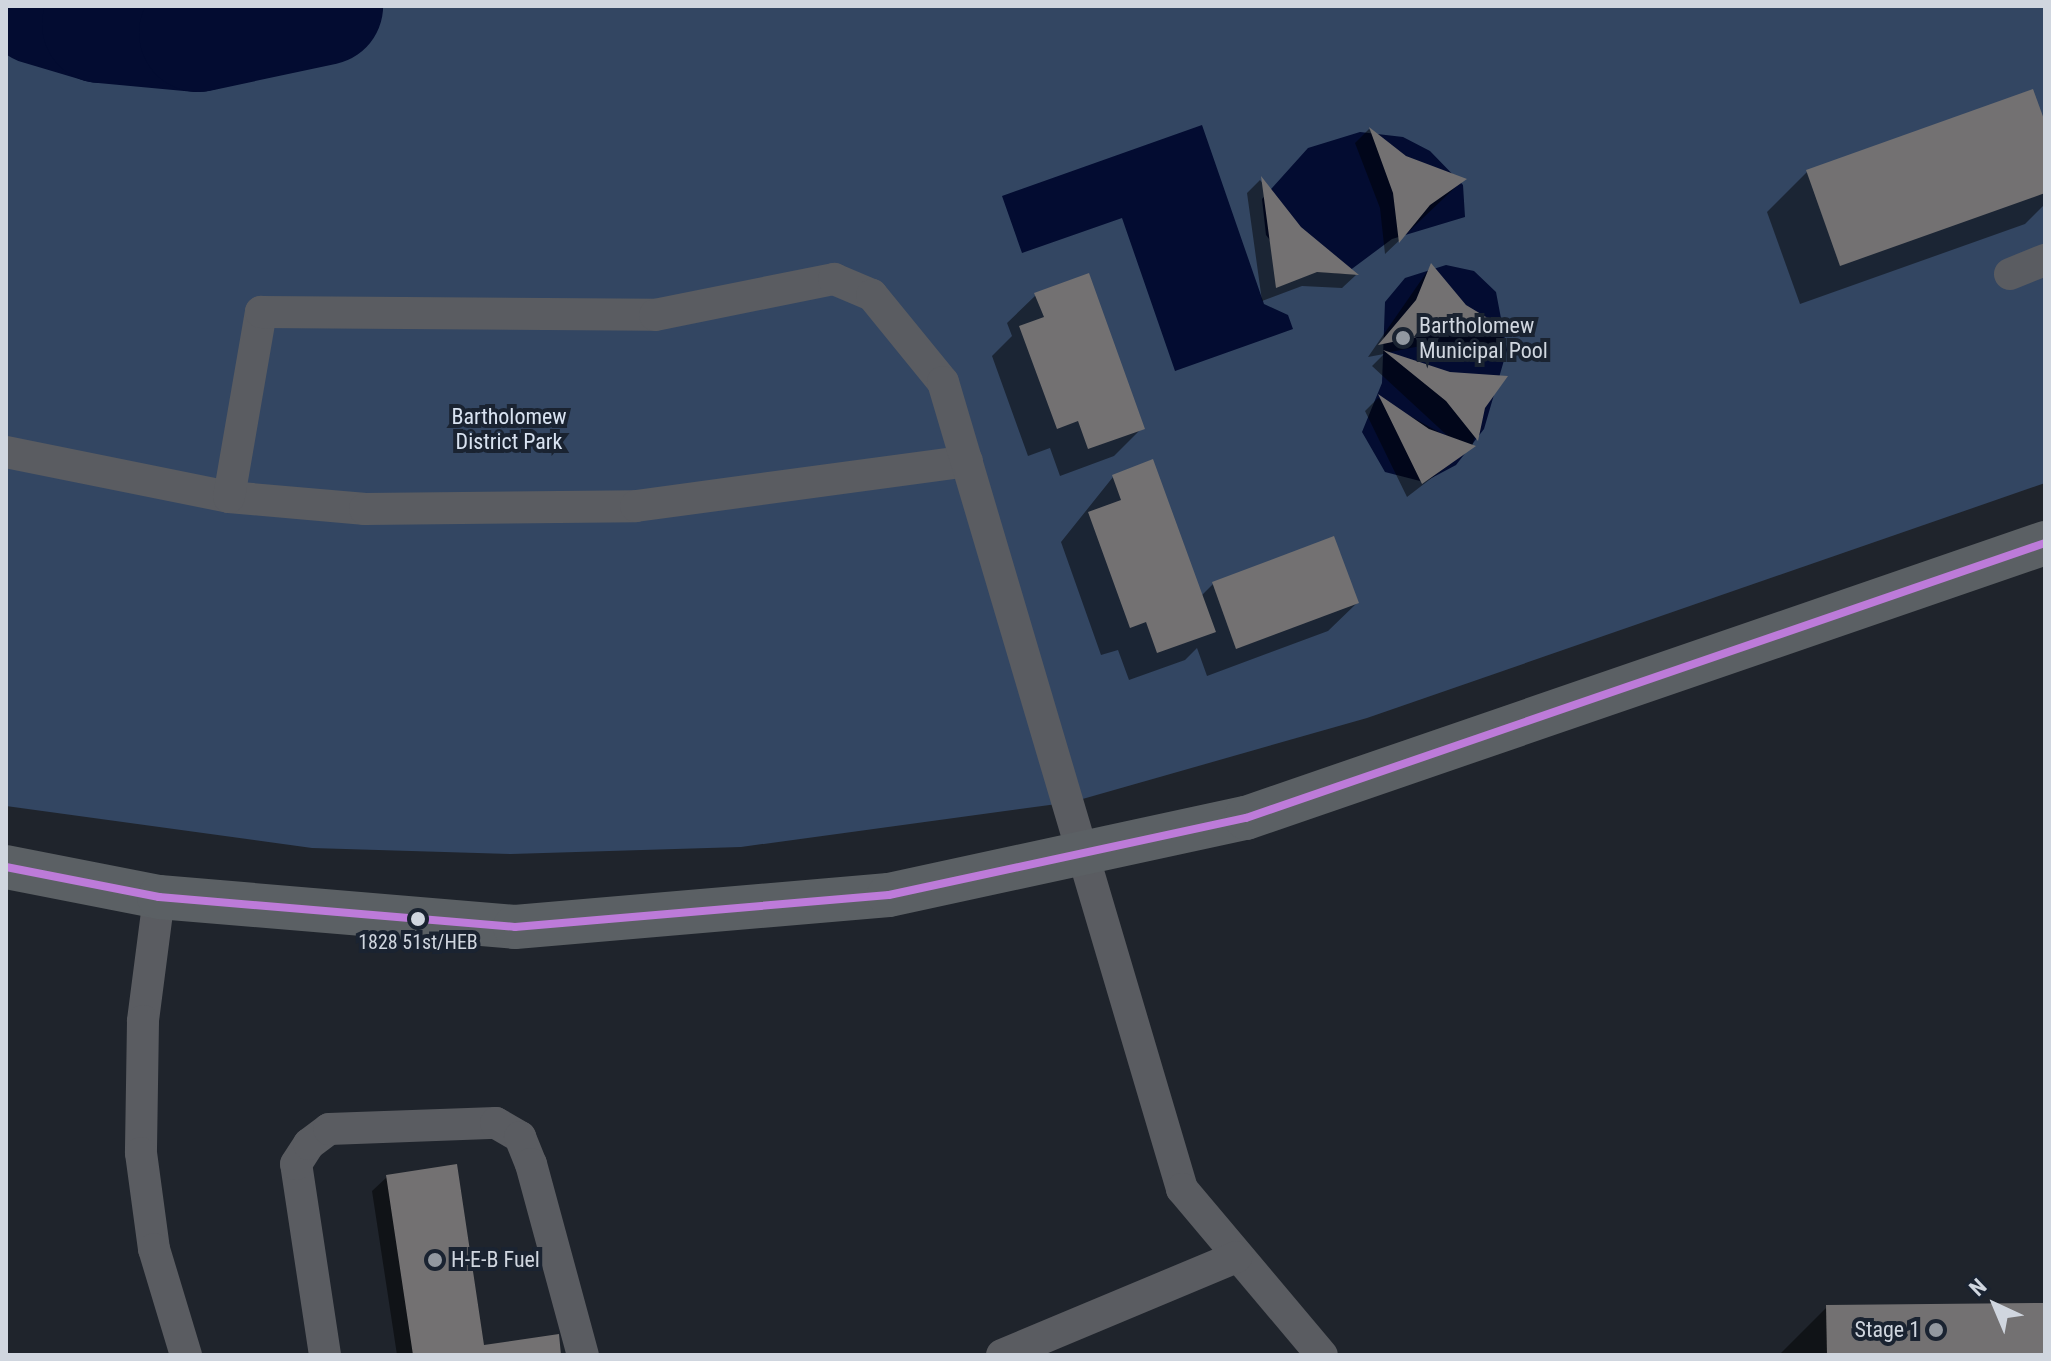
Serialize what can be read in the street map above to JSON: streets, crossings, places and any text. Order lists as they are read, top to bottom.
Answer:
{
  "parks": ["Bartholomew District Park"],
  "places": [
    "Bartholomew Municipal Pool",
    "1828 51st/HEB",
    "H-E-B Fuel",
    "Stage 1"
  ],
  "north": "top left"
}
